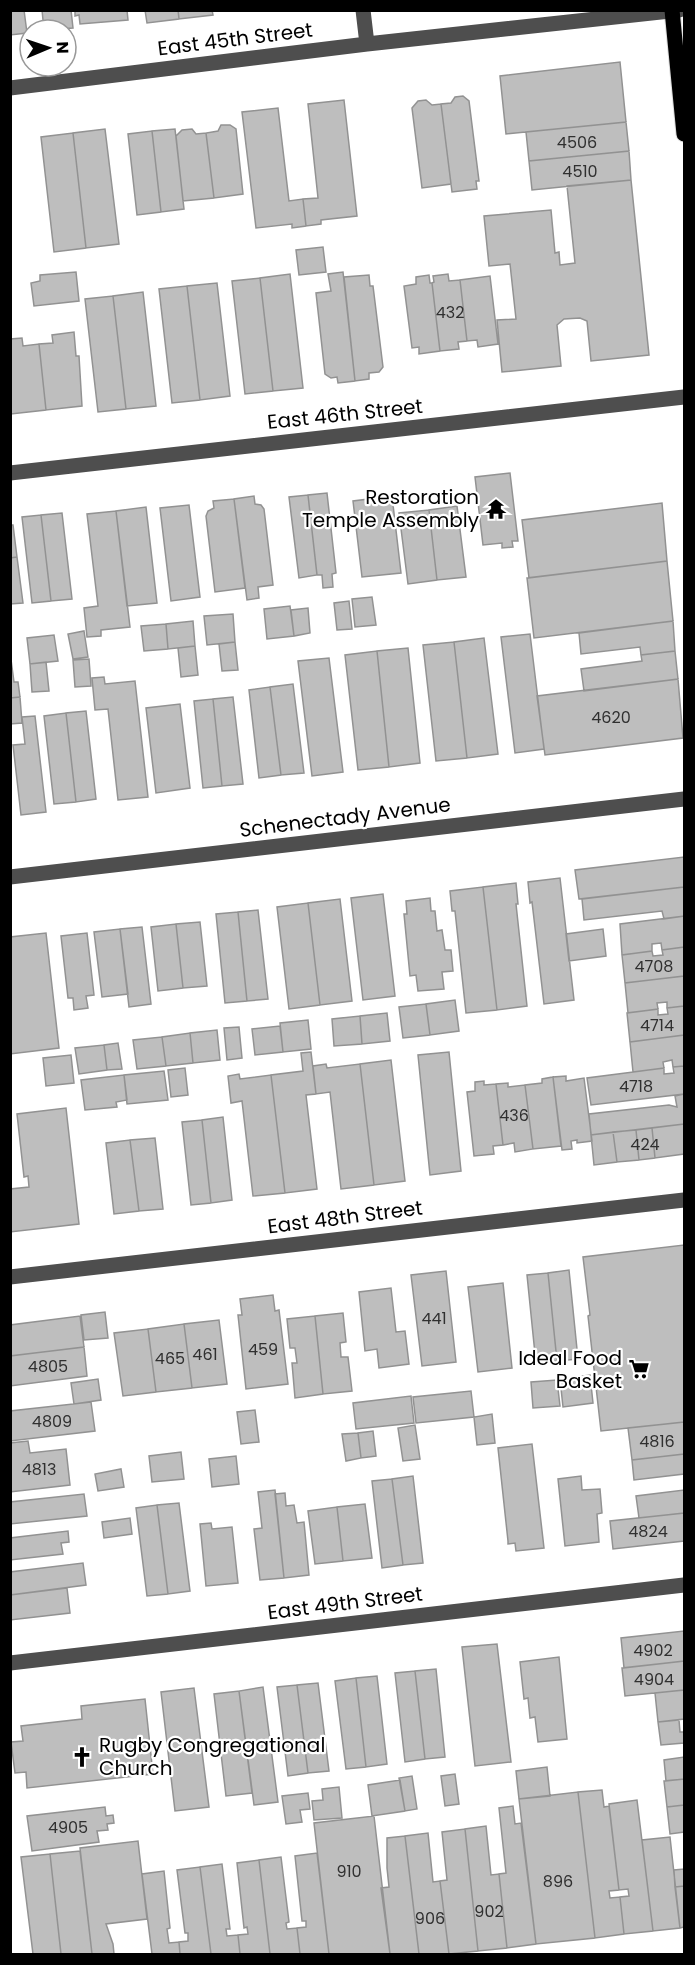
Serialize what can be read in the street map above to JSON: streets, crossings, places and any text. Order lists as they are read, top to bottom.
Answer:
{
  "streets": {
    "street": [
      "East 45th Street",
      "East 46th Street",
      "Schenectady Avenue",
      "East 48th Street",
      "East 49th Street"
    ]
  },
  "places": {
    "temple": ["Restoration Temple Assembly"],
    "supermarket": ["Ideal Food Basket"],
    "church": ["Rugby Congregational Church"]
  },
  "house_numbers": [
    "4506",
    "4510",
    "432",
    "4620",
    "4708",
    "4714",
    "4718",
    "436",
    "424",
    "441",
    "459",
    "461",
    "465",
    "4805",
    "4809",
    "4816",
    "4813",
    "4824",
    "4902",
    "4904",
    "4905",
    "910",
    "896",
    "902",
    "906"
  ],
  "north": "right"
}
